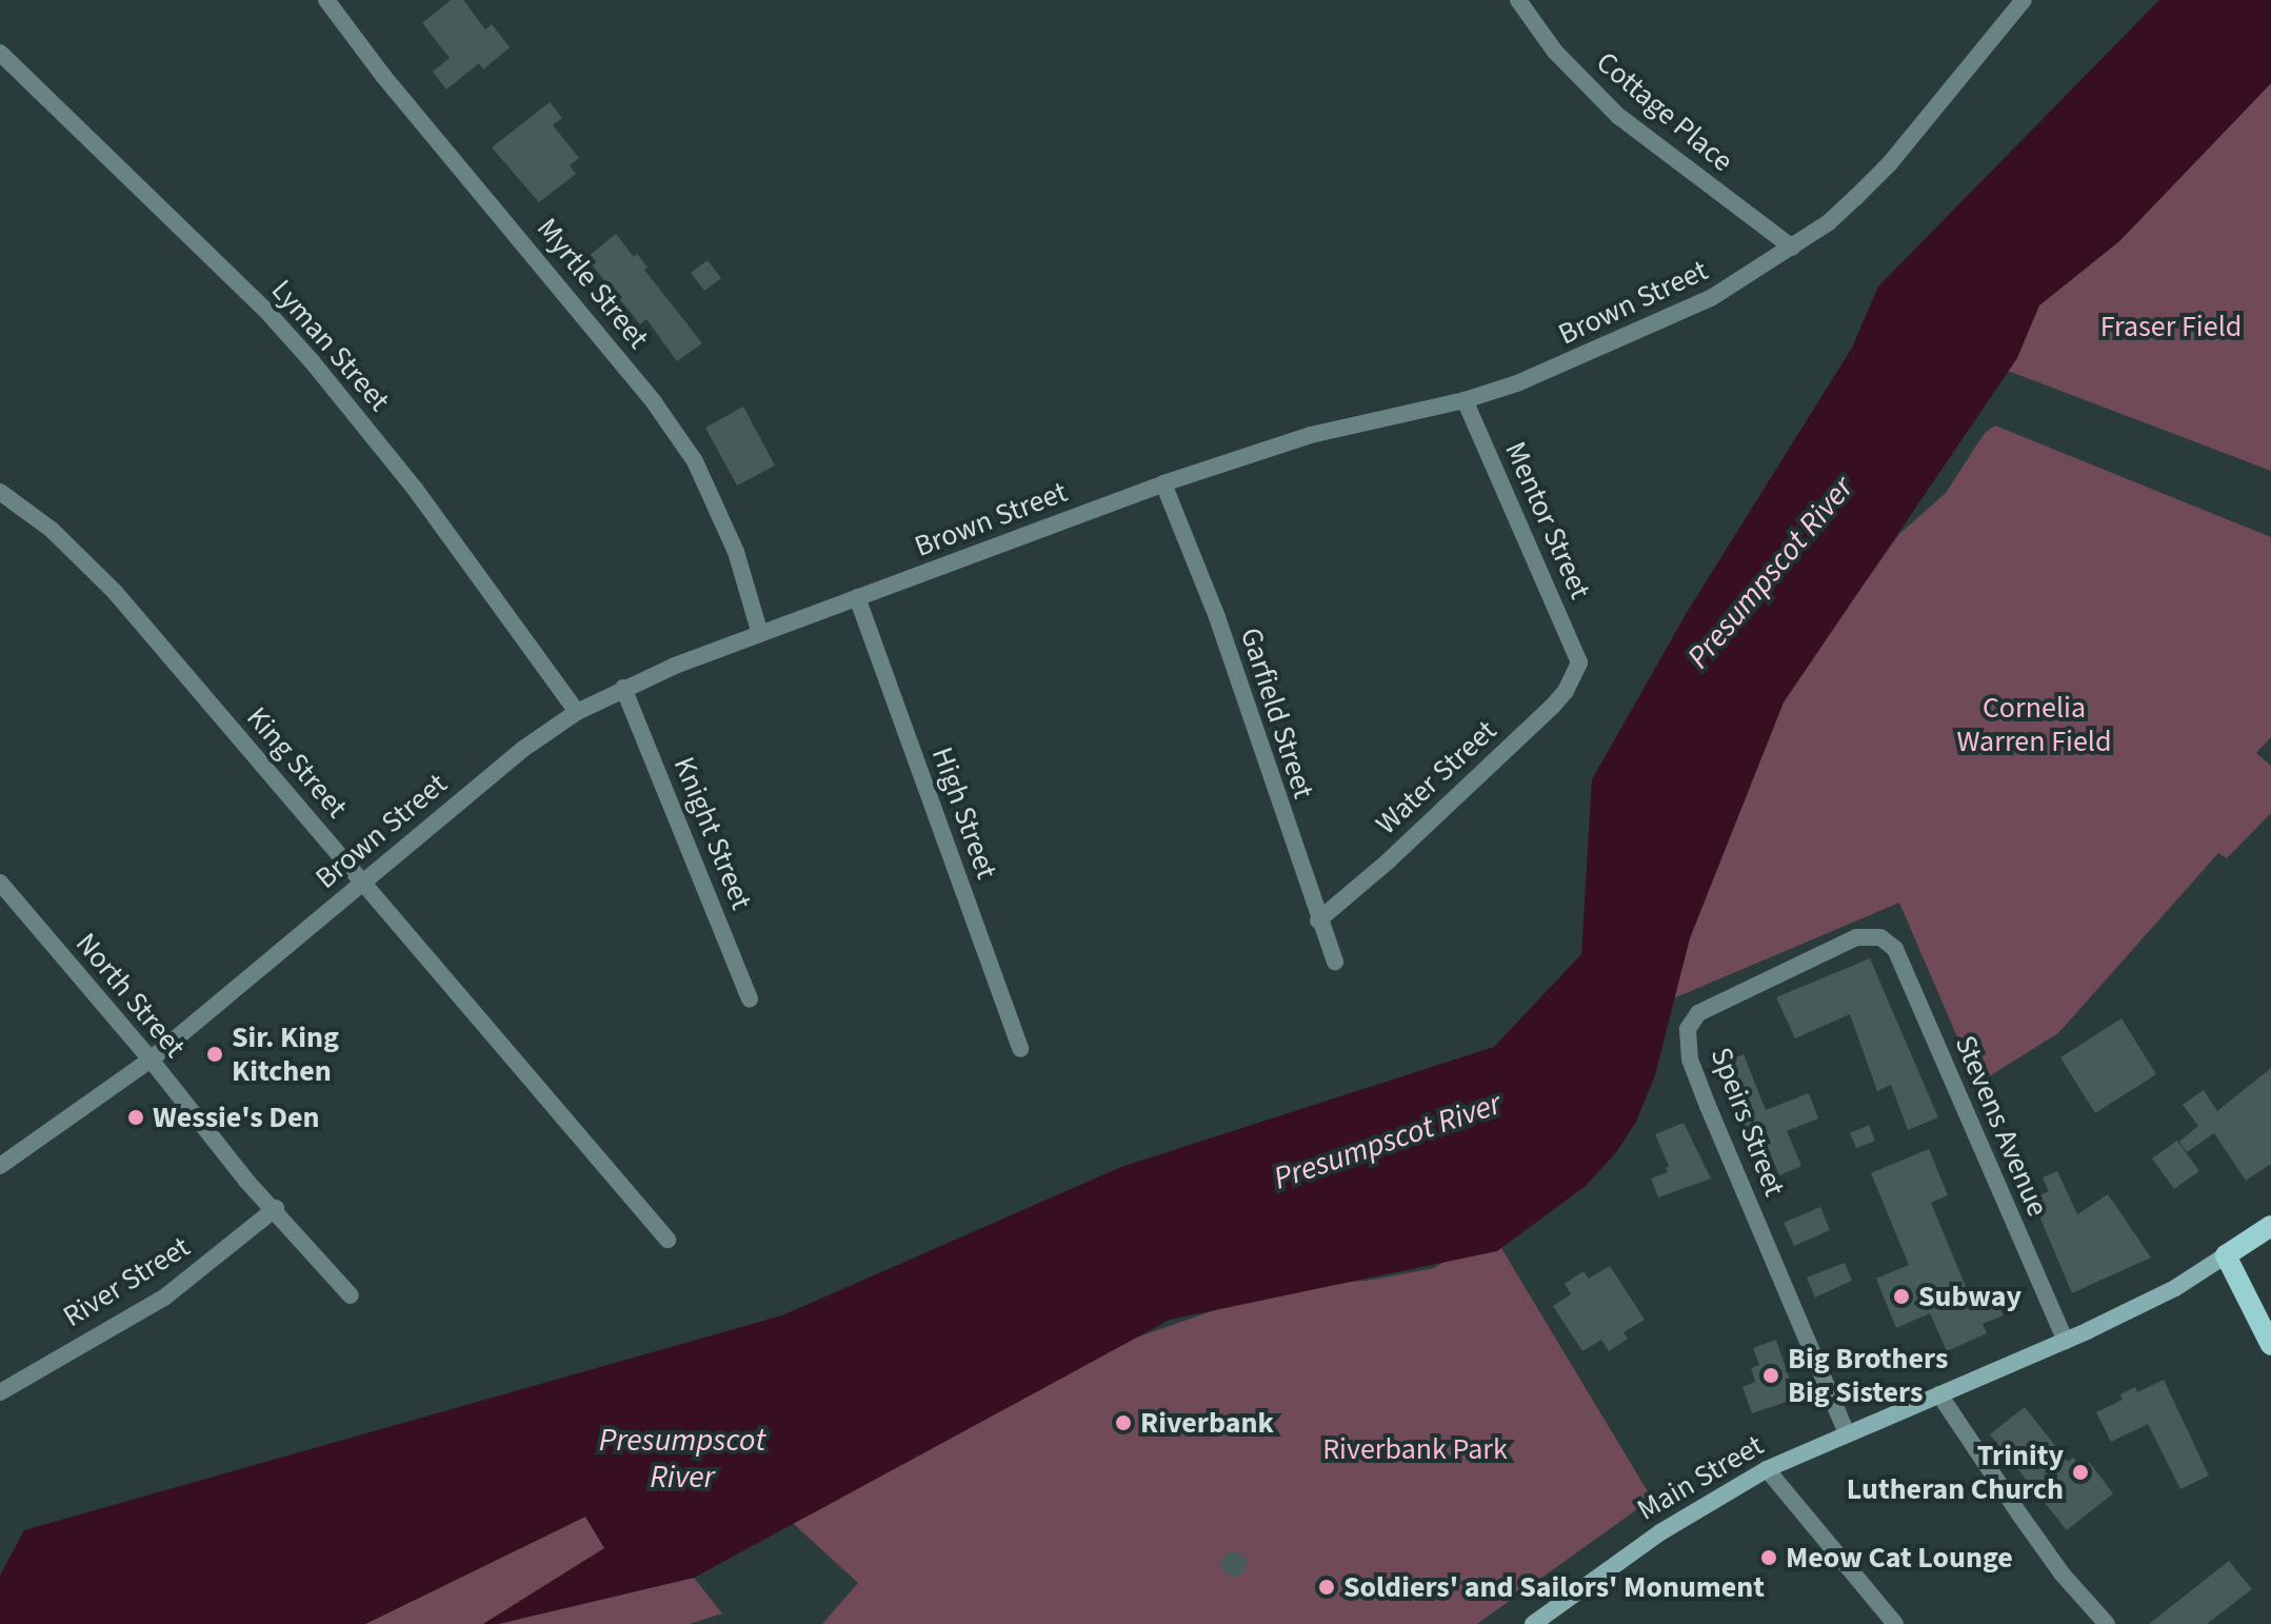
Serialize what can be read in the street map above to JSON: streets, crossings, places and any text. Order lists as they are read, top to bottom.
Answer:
{
  "streets": {
    "main road": ["Main Street"],
    "street": [
      "Cottage Place",
      "Myrtle Street",
      "Brown Street",
      "Lyman Street",
      "Mentor Street",
      "Garfield Street",
      "King Street",
      "Water Street",
      "High Street",
      "Knight Street",
      "North Street",
      "Speirs Street",
      "Stevens Avenue",
      "River Street"
    ]
  },
  "crossings": [
    ["Cottage Place", "Brown Street"],
    ["Myrtle Street", "Brown Street"],
    ["Brown Street", "Lyman Street"],
    ["Brown Street", "Mentor Street"],
    ["Brown Street", "Garfield Street"],
    ["Brown Street", "King Street"],
    ["Brown Street", "High Street"],
    ["Brown Street", "Knight Street"],
    ["Brown Street", "North Street"],
    ["Mentor Street", "Water Street"],
    ["Garfield Street", "Water Street"],
    ["North Street", "River Street"],
    ["Speirs Street", "Stevens Avenue"],
    ["Speirs Street", "Main Street"],
    ["Stevens Avenue", "Main Street"]
  ],
  "water": ["Presumpscot River"],
  "parks": ["Fraser Field", "Cornelia Warren Field", "Riverbank Park"],
  "places": [
    "Sir. King Kitchen",
    "Wessie's Den",
    "Subway",
    "Big Brothers Big Sisters",
    "Riverbank",
    "Trinity Lutheran Church",
    "Meow Cat Lounge",
    "Soldiers' and Sailors' Monument"
  ]
}
